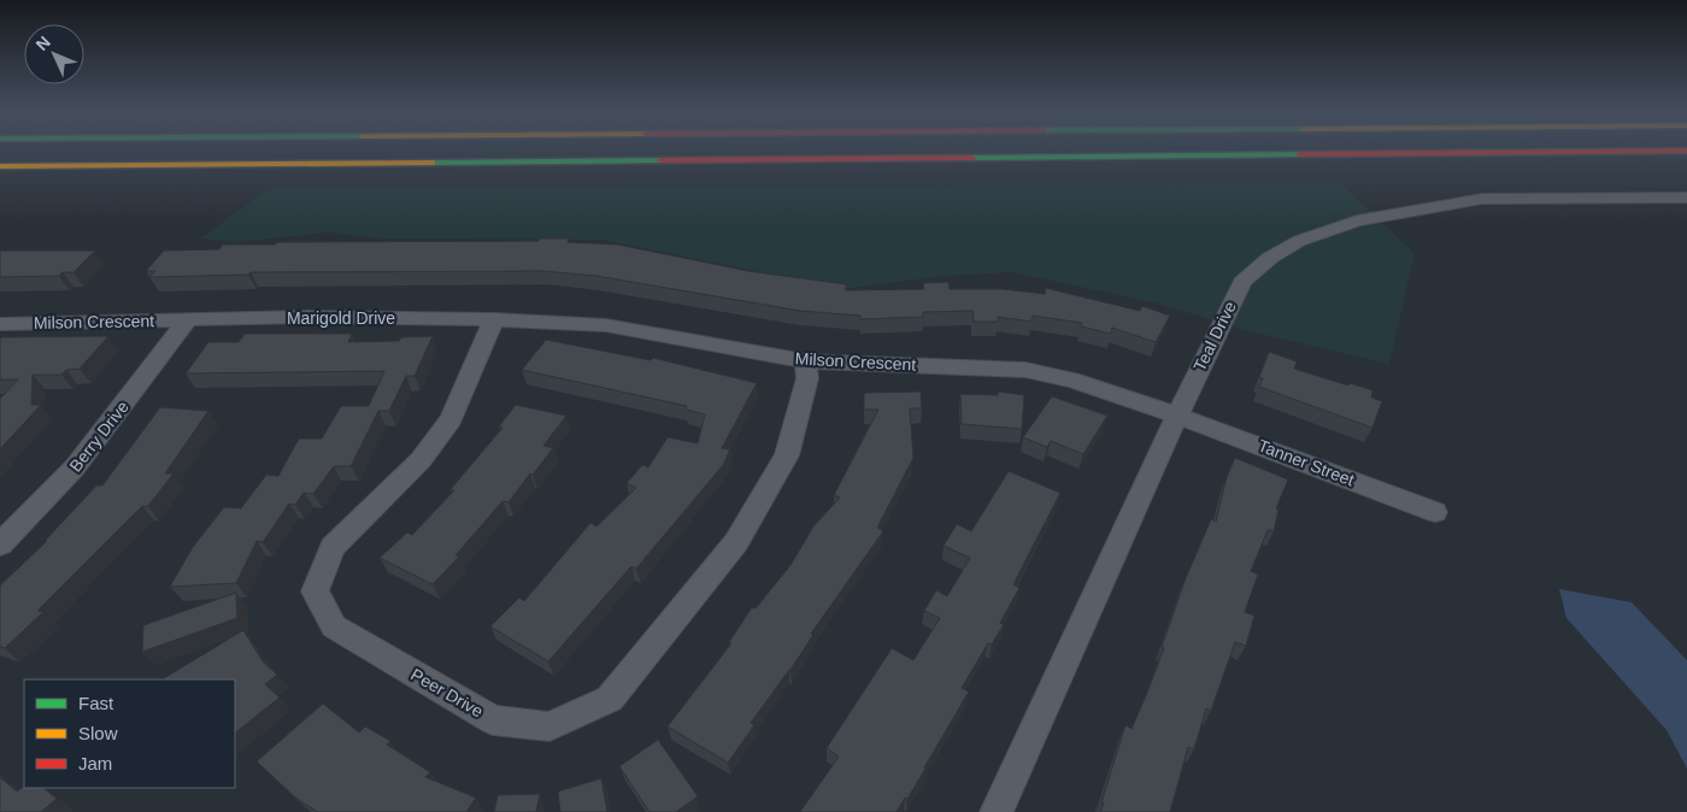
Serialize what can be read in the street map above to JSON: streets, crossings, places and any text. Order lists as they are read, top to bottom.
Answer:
{
  "streets": {
    "street": [
      "Marigold Drive",
      "Milson Crescent",
      "Teal Drive",
      "Berry Drive",
      "Tanner Street",
      "Peer Drive"
    ]
  },
  "crossings": [
    ["Marigold Drive", "Milson Crescent"],
    ["Marigold Drive", "Berry Drive"],
    ["Marigold Drive", "Peer Drive"],
    ["Milson Crescent", "Teal Drive"],
    ["Milson Crescent", "Berry Drive"],
    ["Milson Crescent", "Tanner Street"],
    ["Milson Crescent", "Peer Drive"],
    ["Teal Drive", "Tanner Street"]
  ],
  "legend": ["Fast", "Slow", "Jam"],
  "north": "top left"
}
